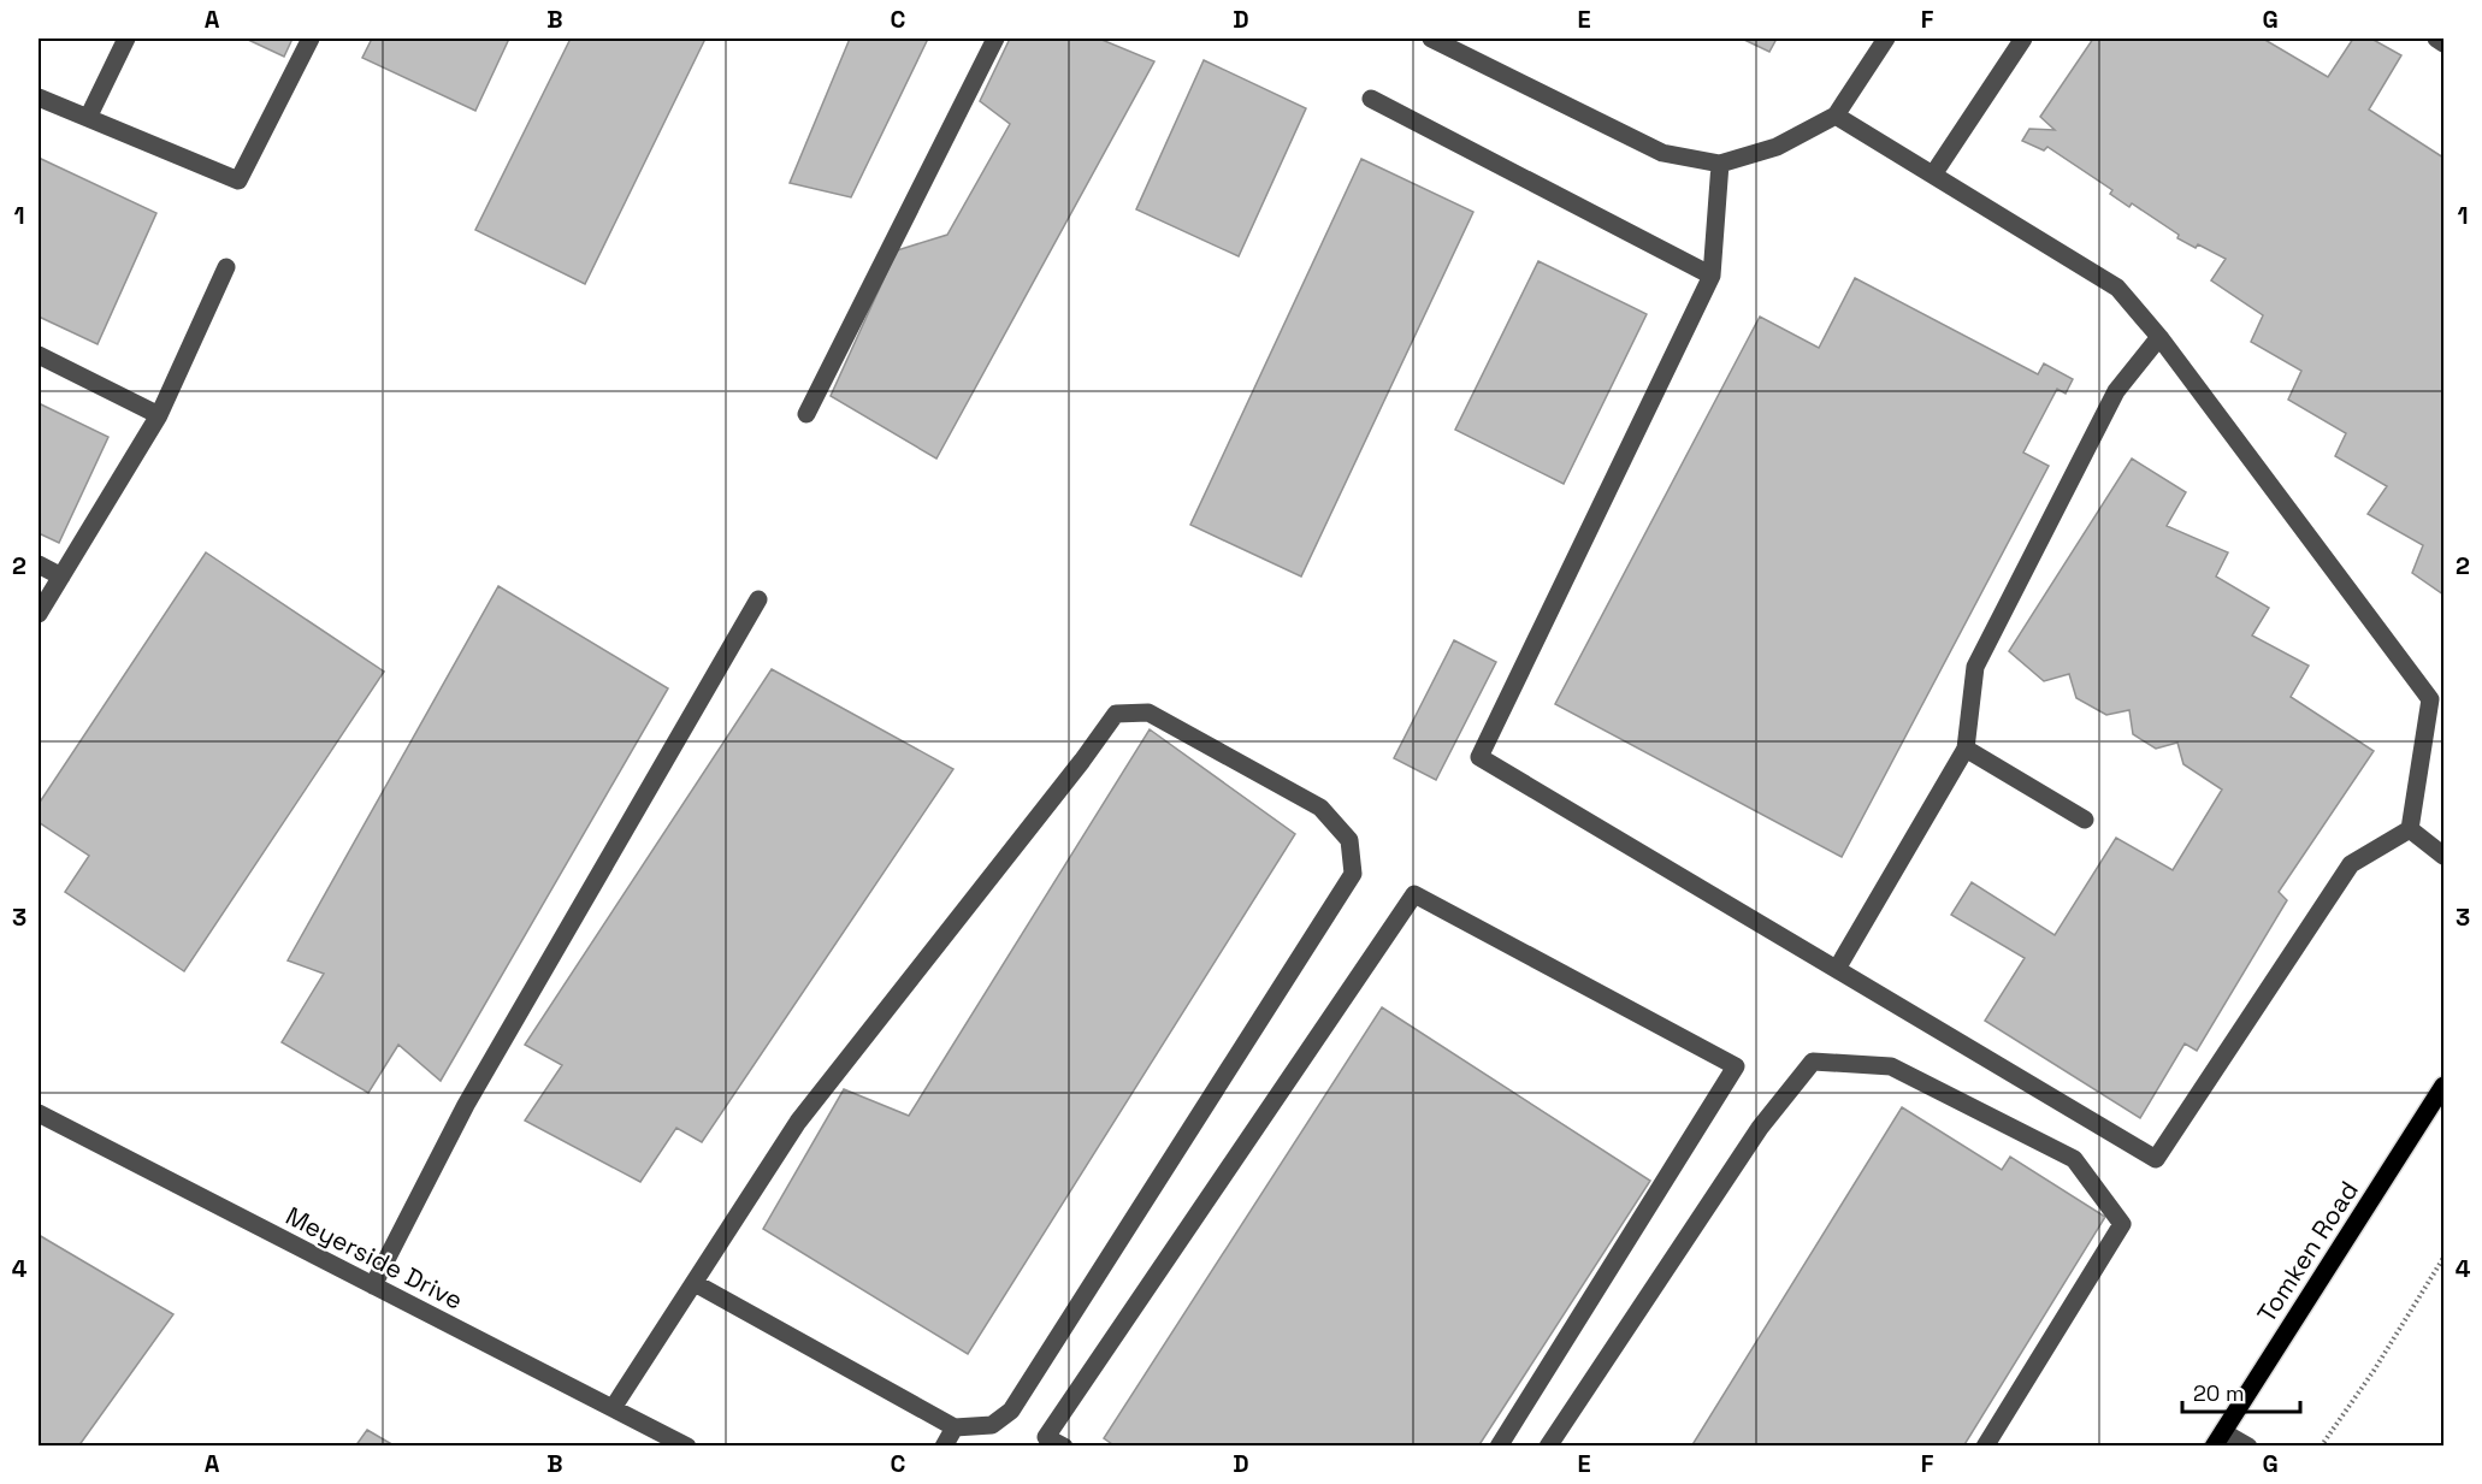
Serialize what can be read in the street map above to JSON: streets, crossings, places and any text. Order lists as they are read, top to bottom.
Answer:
{
  "streets": {
    "main road": ["Tomken Road"],
    "street": ["Meyerside Drive"]
  },
  "scale_bar": "20 m",
  "grid": {
    "columns": [
      "A",
      "B",
      "C",
      "D",
      "E",
      "F",
      "G"
    ],
    "rows": [
      "1",
      "2",
      "3",
      "4"
    ]
  }
}
